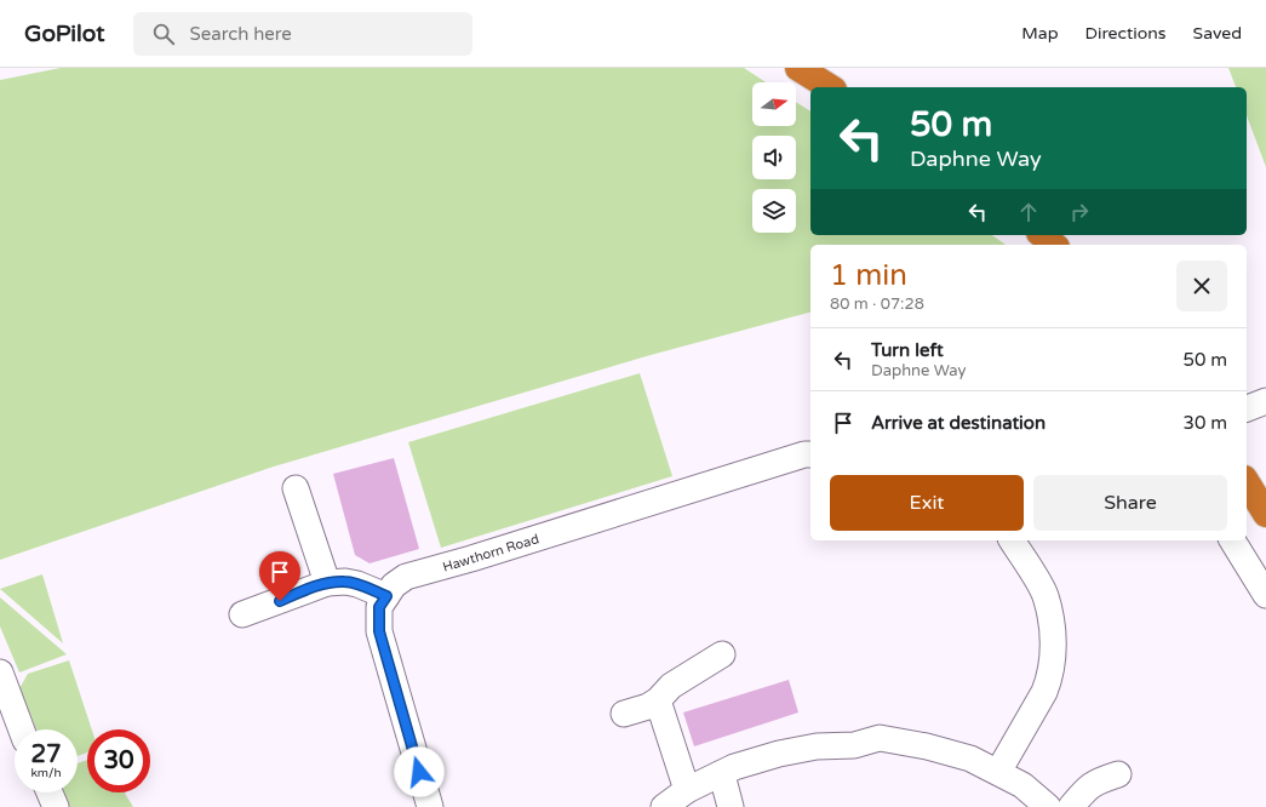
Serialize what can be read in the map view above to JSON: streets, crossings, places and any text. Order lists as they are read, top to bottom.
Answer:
{
  "streets": {
    "street": ["Hawthorn Road"]
  },
  "north": "right",
  "page": {
    "header": "GoPilot",
    "search": "Search here",
    "nav": ["Map", "Directions", "Saved"],
    "turn": ["50 m", "Daphne Way"],
    "heading": ["1 min", "80 m · 07:28"],
    "list": [
      {
        "name": "Turn left",
        "note": "Daphne Way",
        "value": "50 m"
      },
      {
        "name": "Arrive at destination",
        "value": "30 m"
      }
    ],
    "buttons": ["Exit", "Share"],
    "speed": "27 km/h",
    "limit": "30"
  }
}
